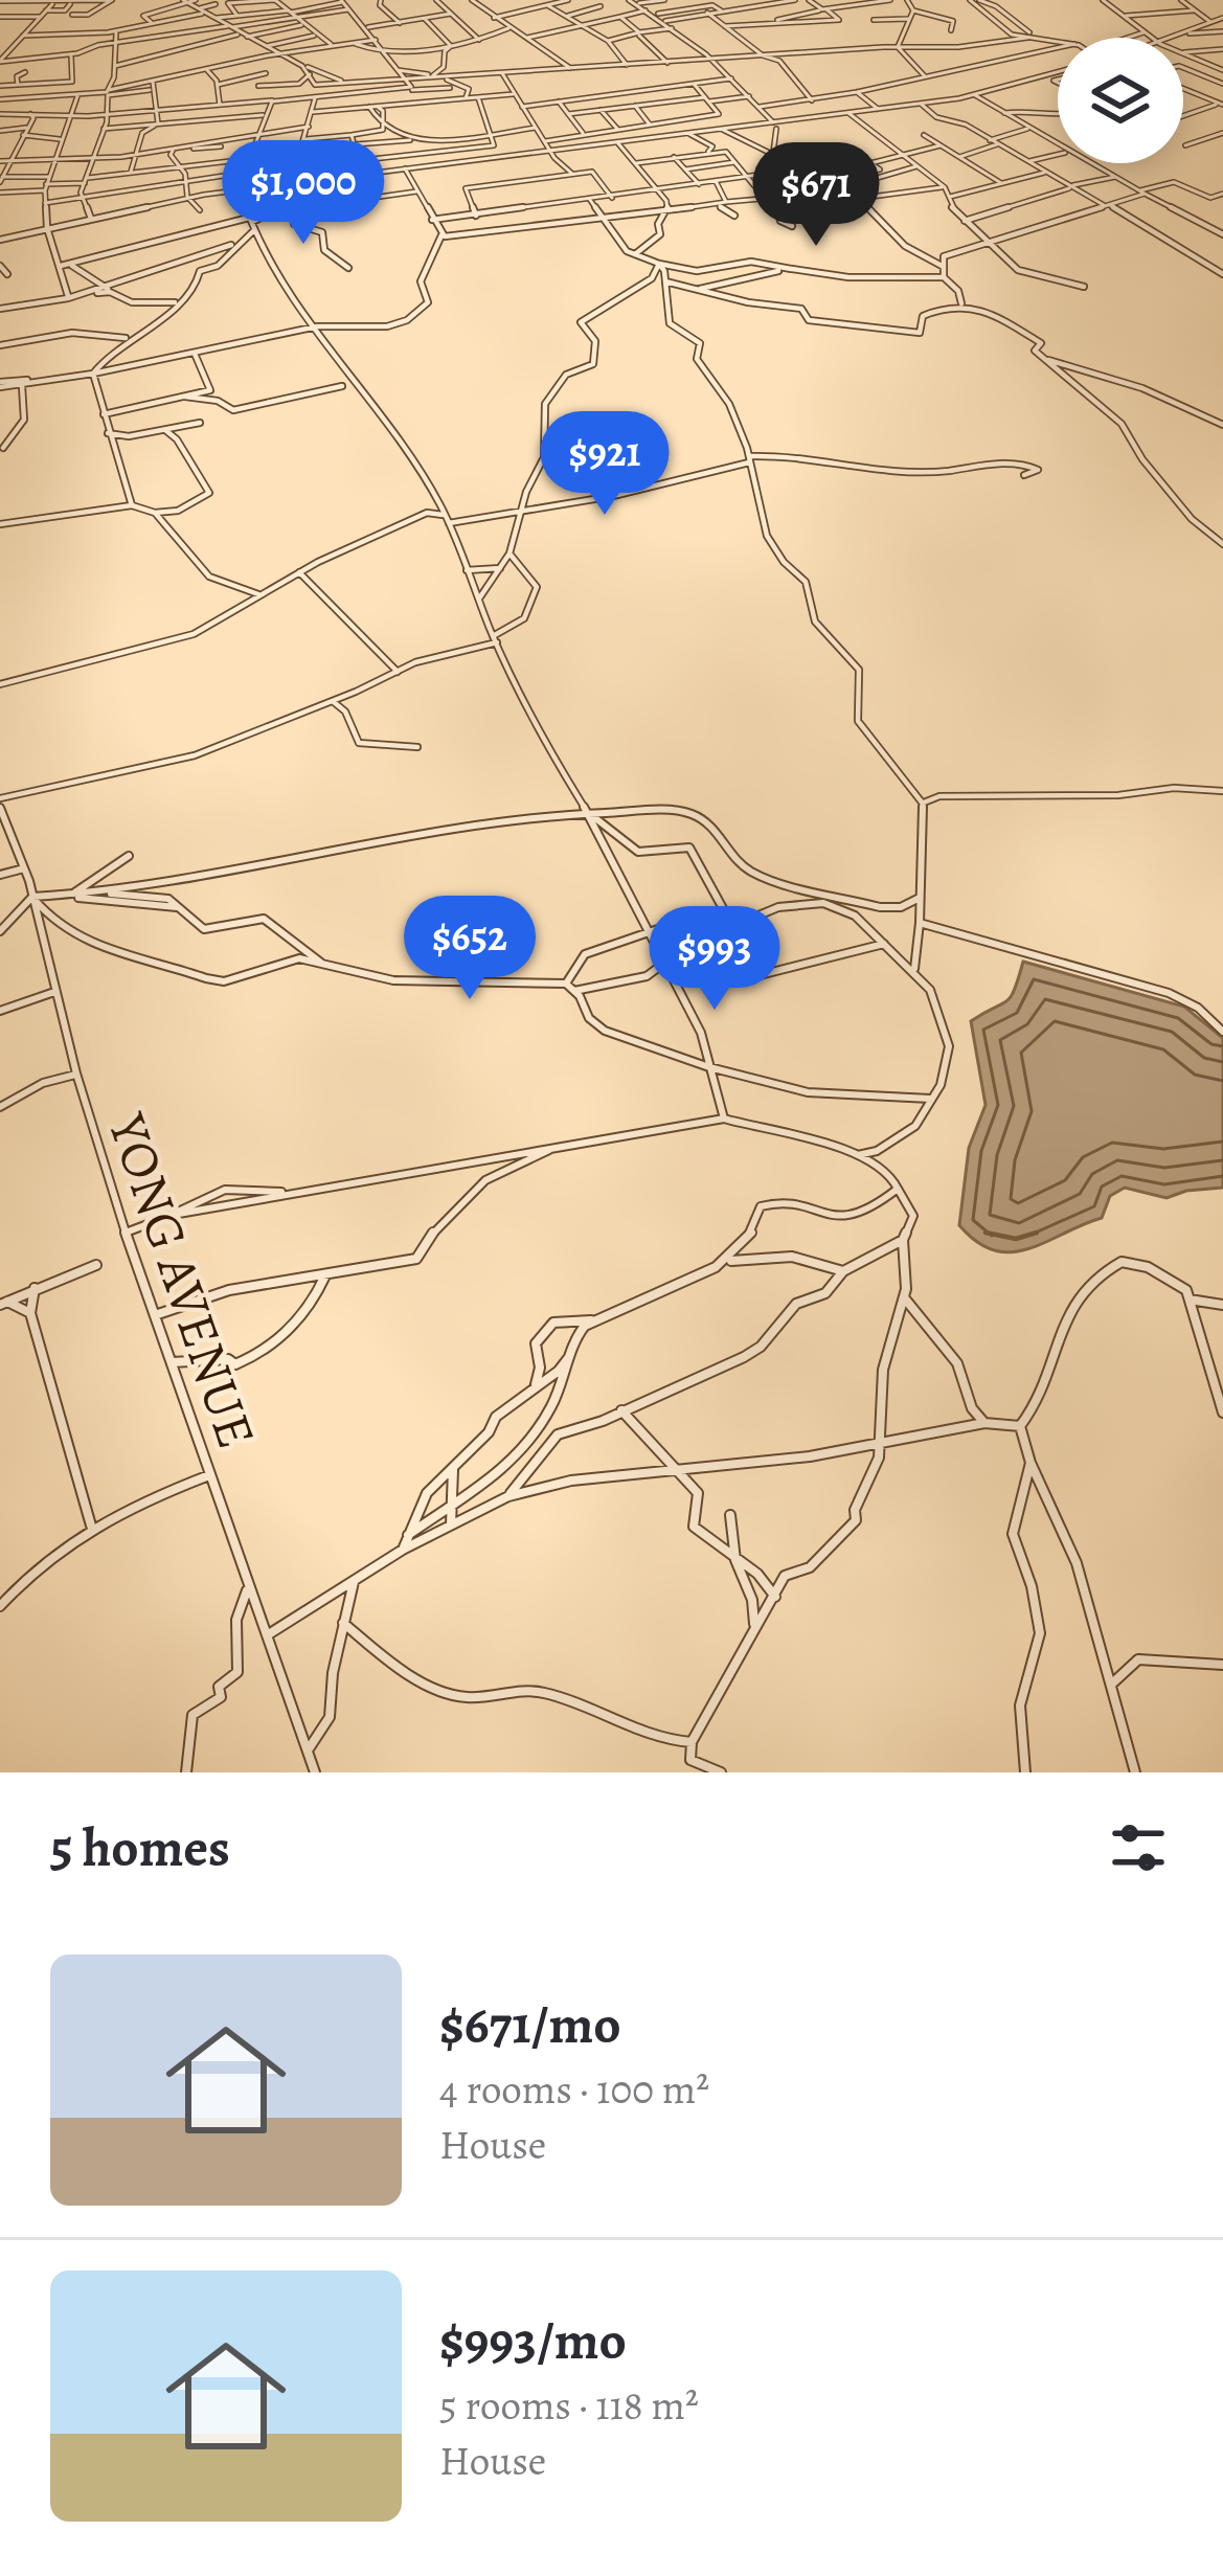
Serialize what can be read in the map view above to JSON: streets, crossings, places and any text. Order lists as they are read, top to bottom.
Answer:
{
  "streets": {
    "street": ["YONG AVENUE"]
  },
  "page": {
    "price": [
      "$1,000",
      "$671",
      "$921",
      "$652",
      "$993"
    ],
    "heading": "5 homes",
    "list": [
      {
        "name": "$671/mo",
        "note": "4 rooms · 100 m² · House"
      },
      {
        "name": "$993/mo",
        "note": "5 rooms · 118 m² · House"
      }
    ]
  }
}
